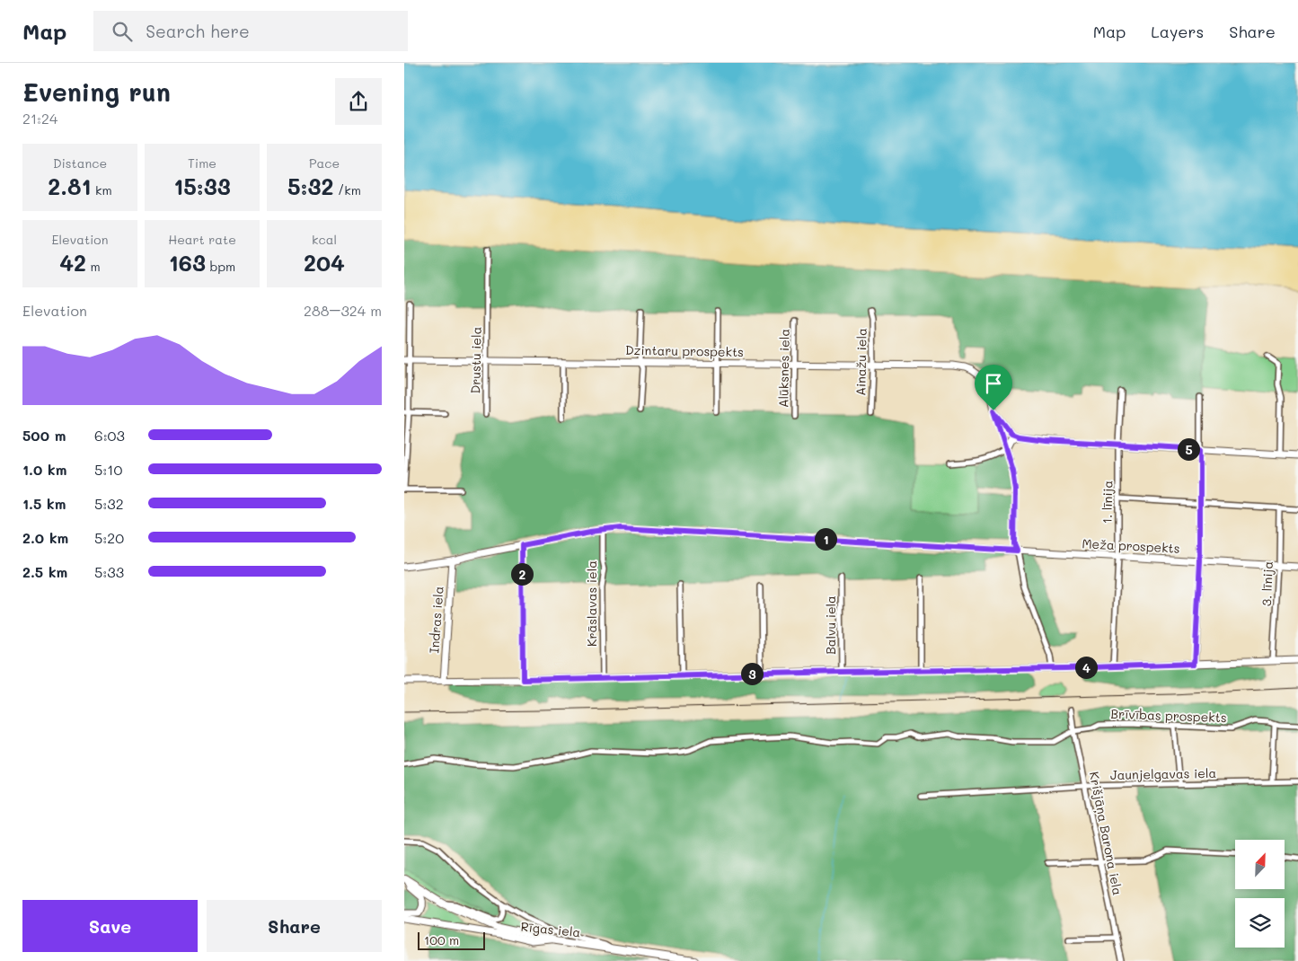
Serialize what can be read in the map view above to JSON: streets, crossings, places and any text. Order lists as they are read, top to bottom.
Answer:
{
  "streets": {
    "main road": ["Rīgas iela"],
    "street": [
      "Dzintaru prospekts",
      "Drustu iela",
      "Ainažu iela",
      "Alūksnes iela",
      "1. līnija",
      "Meža prospekts",
      "3. līnija",
      "Krāslavas iela",
      "Indras iela",
      "Balvu iela",
      "Brīvības prospekts",
      "Jaunjelgavas iela",
      "Krišjāņa Barona iela"
    ]
  },
  "crossings": [
    ["Dzintaru prospekts", "Drustu iela"],
    ["Dzintaru prospekts", "Ainažu iela"],
    ["Dzintaru prospekts", "Alūksnes iela"],
    ["1. līnija", "Meža prospekts"],
    ["Meža prospekts", "3. līnija"],
    ["Meža prospekts", "Krāslavas iela"],
    ["Meža prospekts", "Indras iela"],
    ["Brīvības prospekts", "Krišjāņa Barona iela"],
    ["Jaunjelgavas iela", "Krišjāņa Barona iela"]
  ],
  "scale_bar": "100 m",
  "north": "top right",
  "page": {
    "header": "Map",
    "search": "Search here",
    "nav": ["Map", "Layers", "Share"],
    "heading": ["Evening run", "21:24"],
    "stats": [
      ["Distance", "2.81 km"],
      ["Time", "15:33"],
      ["Pace", "5:32 /km"],
      ["Elevation", "42 m"],
      ["Heart rate", "163 bpm"],
      ["kcal", "204"]
    ],
    "chart": ["Elevation", "288–324 m"],
    "list": [
      {
        "name": "500 m",
        "note": "6:03"
      },
      {
        "name": "1.0 km",
        "note": "5:10"
      },
      {
        "name": "1.5 km",
        "note": "5:32"
      },
      {
        "name": "2.0 km",
        "note": "5:20"
      },
      {
        "name": "2.5 km",
        "note": "5:33"
      }
    ],
    "pins": [
      "5",
      "1",
      "2",
      "4",
      "3"
    ],
    "buttons": ["Save", "Share"],
    "scale": "100 m"
  }
}
